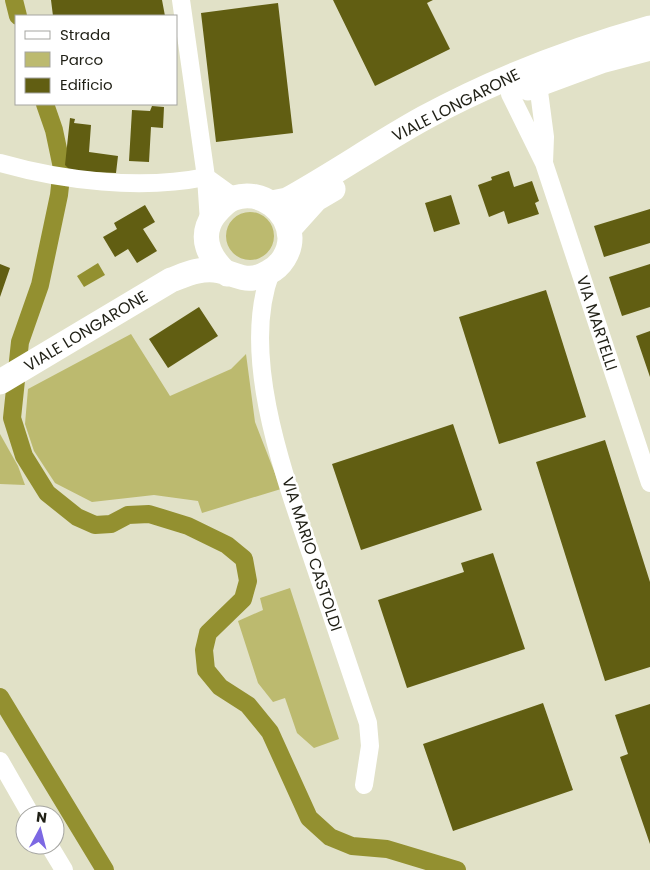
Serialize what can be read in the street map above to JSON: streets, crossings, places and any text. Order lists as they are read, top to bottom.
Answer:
{
  "streets": {
    "main road": ["VIALE LONGARONE"],
    "street": ["VIA MARTELLI", "VIA MARIO CASTOLDI"]
  },
  "crossings": [
    ["VIALE LONGARONE", "VIA MARTELLI"],
    ["VIALE LONGARONE", "VIA MARIO CASTOLDI"]
  ],
  "legend": ["Strada", "Parco", "Edificio"],
  "north": "top"
}
